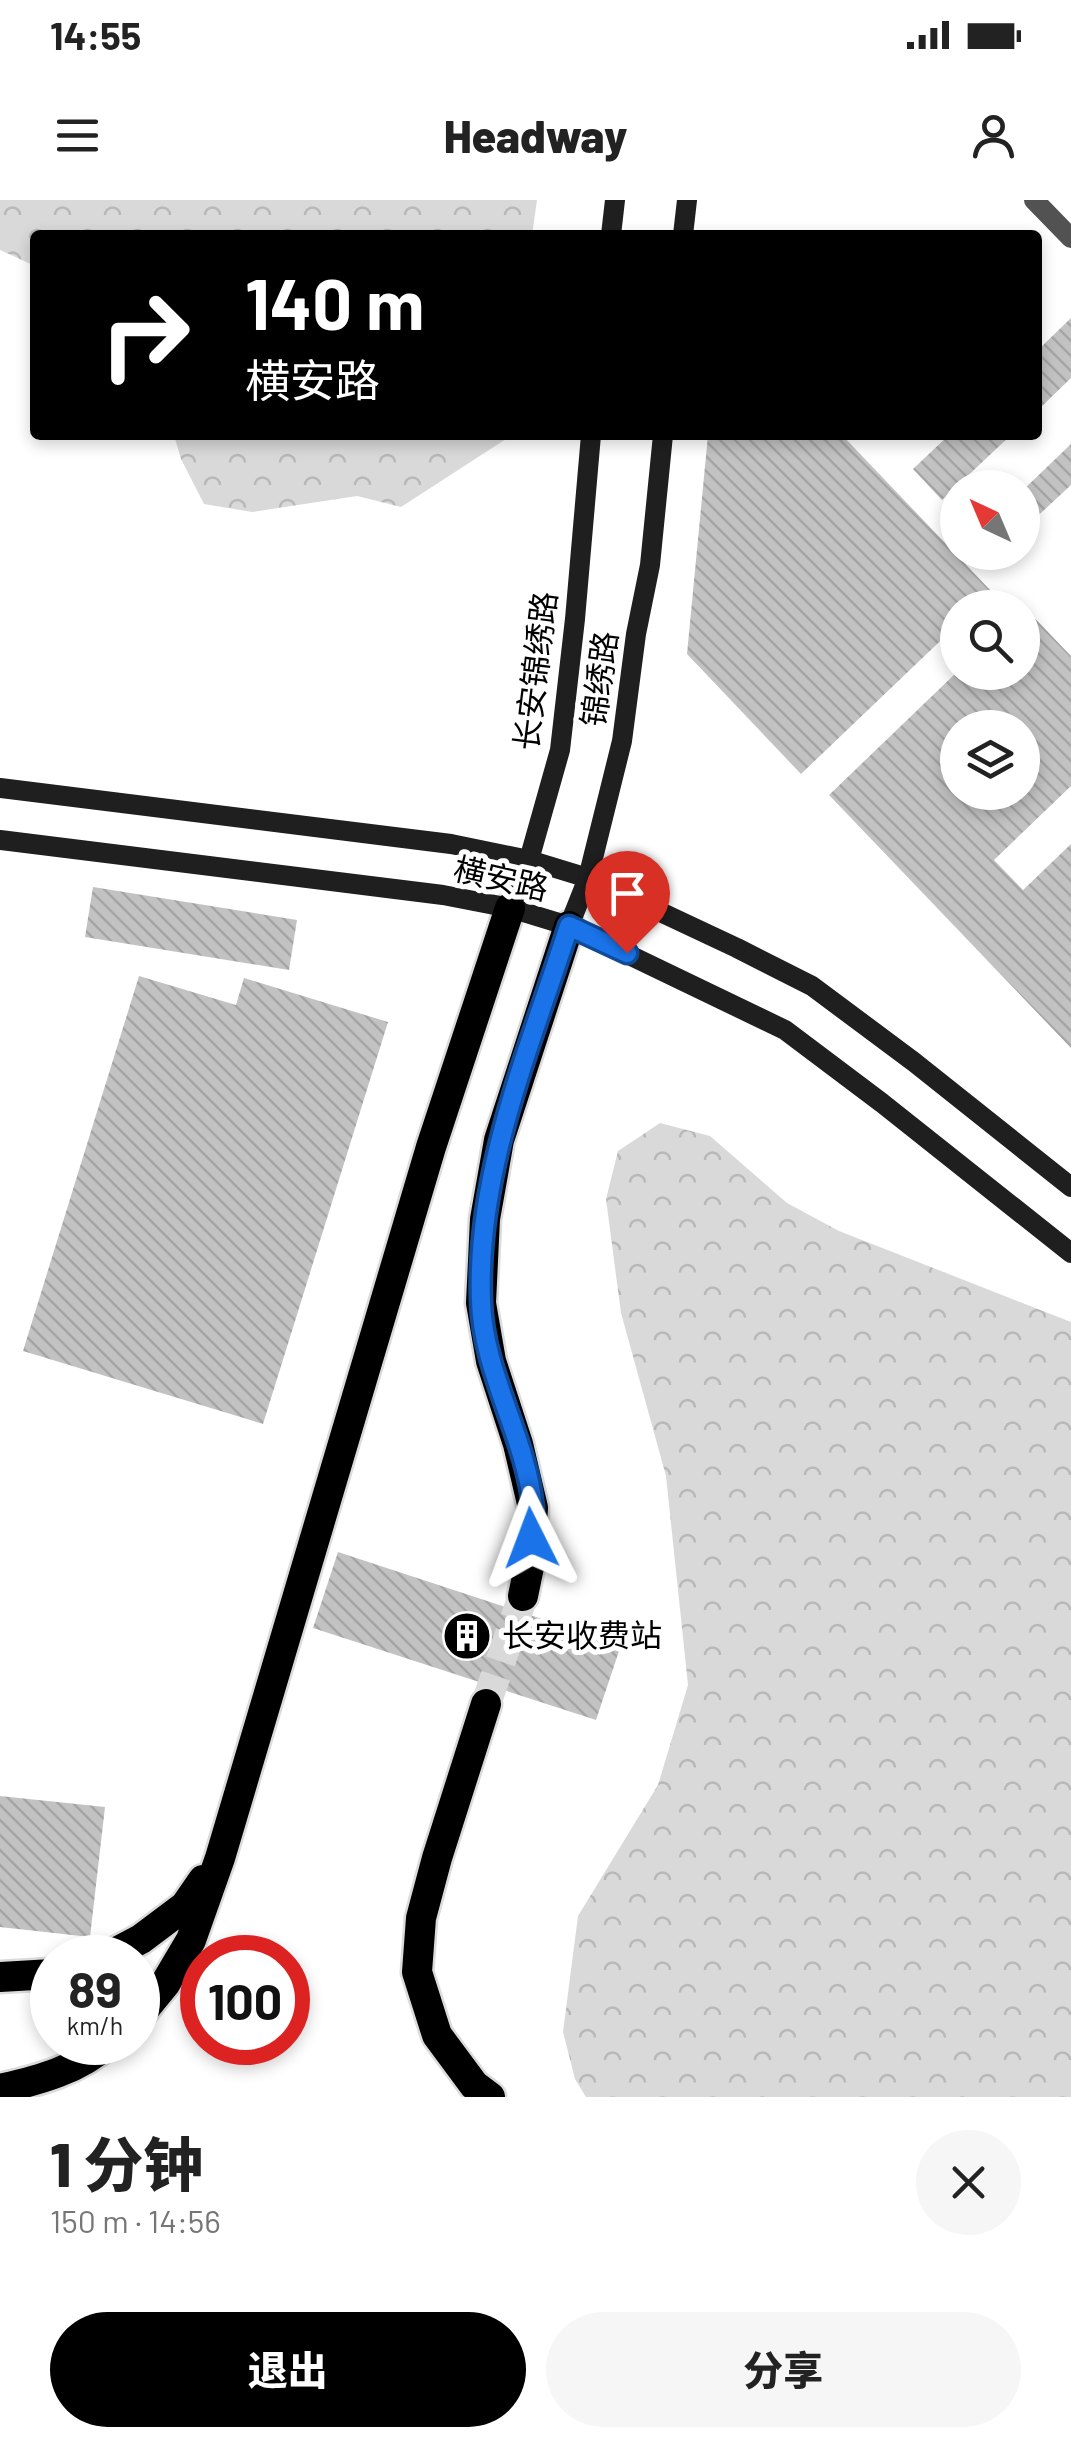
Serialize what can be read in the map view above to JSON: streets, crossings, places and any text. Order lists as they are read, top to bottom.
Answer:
{
  "streets": {
    "main road": ["长安锦绣路", "锦绣路", "横安路"]
  },
  "crossings": [
    ["长安锦绣路", "横安路"],
    ["锦绣路", "横安路"]
  ],
  "places": {
    "building": ["长安收费站"]
  },
  "north": "top left",
  "page": {
    "status": "14:55",
    "header": "Headway",
    "turn": ["140 m", "横安路"],
    "speed": "89 km/h",
    "limit": "100",
    "heading": ["1 分钟", "150 m · 14:56"],
    "buttons": ["退出", "分享"]
  }
}
